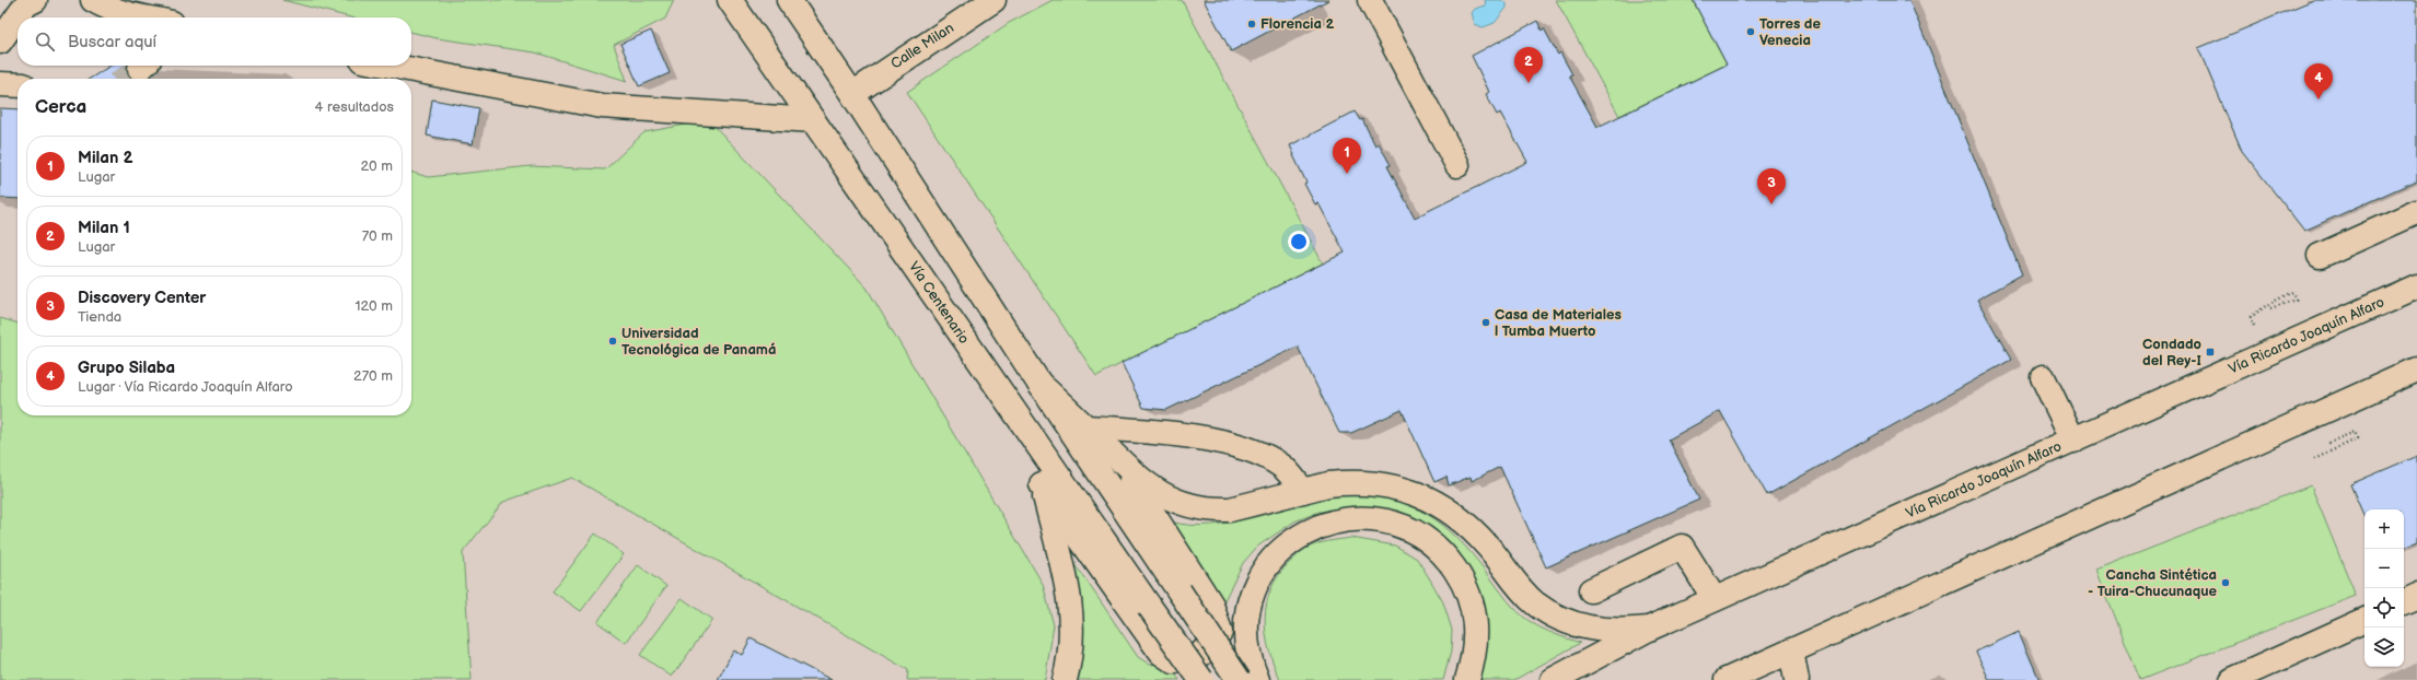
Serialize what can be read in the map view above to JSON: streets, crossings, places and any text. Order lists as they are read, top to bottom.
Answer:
{
  "streets": {
    "main road": ["Calle Milan", "Vía Centenario", "Vía Ricardo Joaquín Alfaro"]
  },
  "places": {
    "other": [
      "Florencia 2",
      "Torres de Venecia",
      "Casa de Materiales | Tumba Muerto",
      "Universidad Tecnológica de Panamá",
      "Cancha Sintética - Tuira-Chucunaque"
    ],
    "transit": ["Condado del Rey-I"]
  },
  "page": {
    "search": "Buscar aquí",
    "pins": [
      "2",
      "4",
      "1",
      "3"
    ],
    "heading": ["Cerca", "4 resultados"],
    "list": [
      {
        "mark": "1",
        "name": "Milan 2",
        "note": "Lugar",
        "value": "20 m"
      },
      {
        "mark": "2",
        "name": "Milan 1",
        "note": "Lugar",
        "value": "70 m"
      },
      {
        "mark": "3",
        "name": "Discovery Center",
        "note": "Tienda",
        "value": "120 m"
      },
      {
        "mark": "4",
        "name": "Grupo Silaba",
        "note": "Lugar · Vía Ricardo Joaquín Alfaro",
        "value": "270 m"
      }
    ],
    "map_buttons": ["+", "−"]
  }
}
